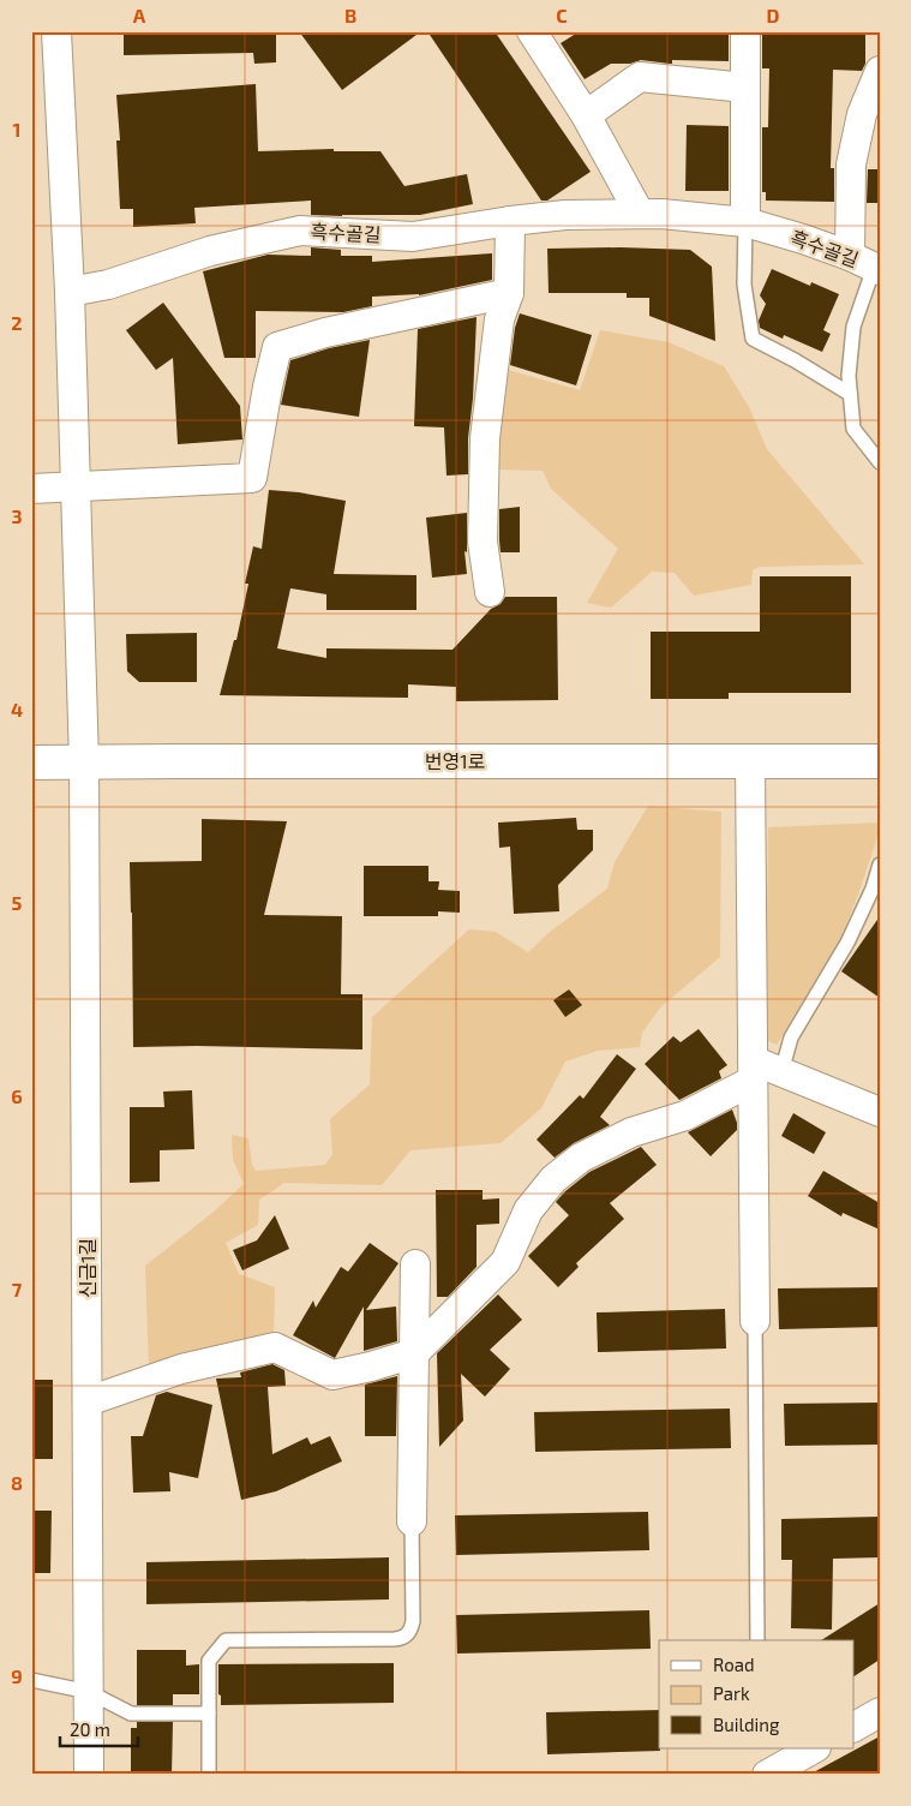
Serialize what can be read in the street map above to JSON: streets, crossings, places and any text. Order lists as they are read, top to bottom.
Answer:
{
  "streets": {
    "main road": ["번영1로"],
    "street": ["흑수골길", "신금1길"]
  },
  "crossings": [
    ["흑수골길", "신금1길"],
    ["번영1로", "신금1길"]
  ],
  "legend": ["Road", "Park", "Building"],
  "scale_bar": "20 m",
  "grid": {
    "columns": [
      "A",
      "B",
      "C",
      "D"
    ],
    "rows": [
      "1",
      "2",
      "3",
      "4",
      "5",
      "6",
      "7",
      "8",
      "9"
    ]
  }
}
